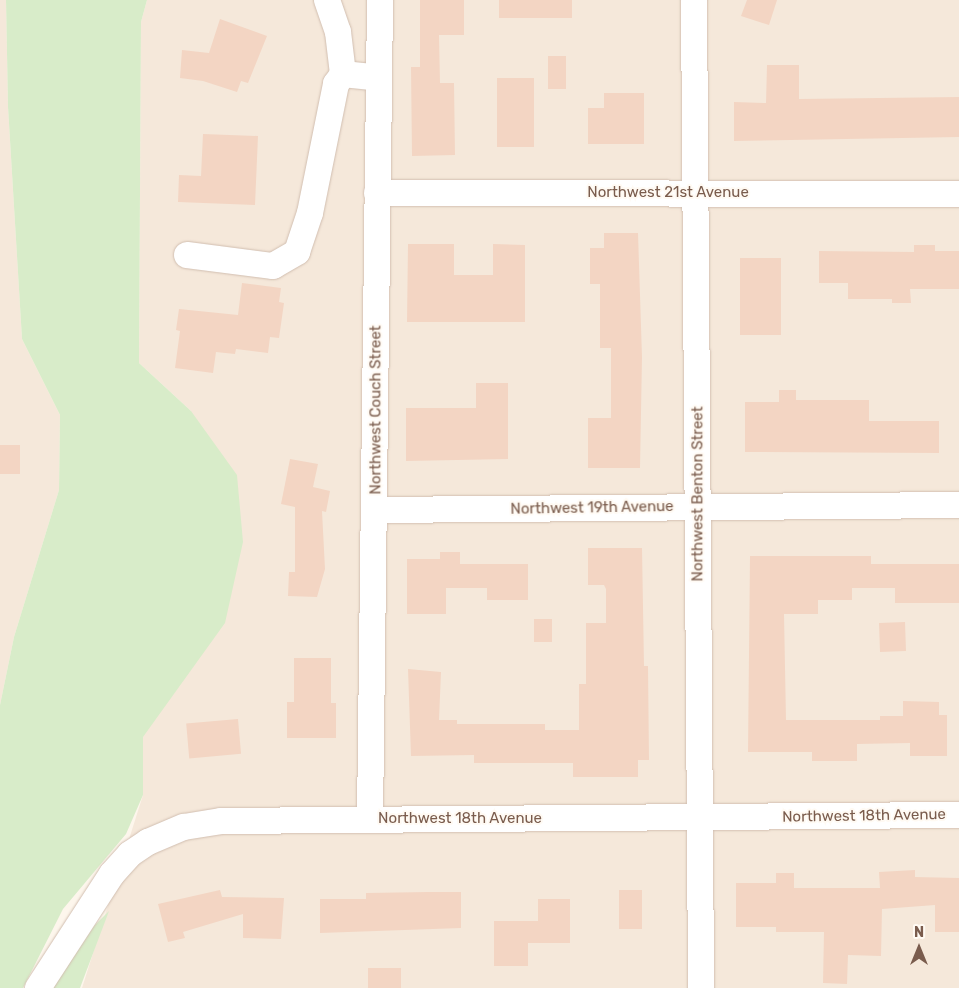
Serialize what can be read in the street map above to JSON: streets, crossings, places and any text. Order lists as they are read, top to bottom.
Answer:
{
  "streets": {
    "street": [
      "Northwest 21st Avenue",
      "Northwest Couch Street",
      "Northwest Benton Street",
      "Northwest 19th Avenue",
      "Northwest 18th Avenue"
    ]
  },
  "crossings": [
    ["Northwest 21st Avenue", "Northwest Couch Street"],
    ["Northwest 21st Avenue", "Northwest Benton Street"],
    ["Northwest Couch Street", "Northwest 19th Avenue"],
    ["Northwest Couch Street", "Northwest 18th Avenue"],
    ["Northwest Benton Street", "Northwest 19th Avenue"],
    ["Northwest Benton Street", "Northwest 18th Avenue"]
  ],
  "north": "top"
}
